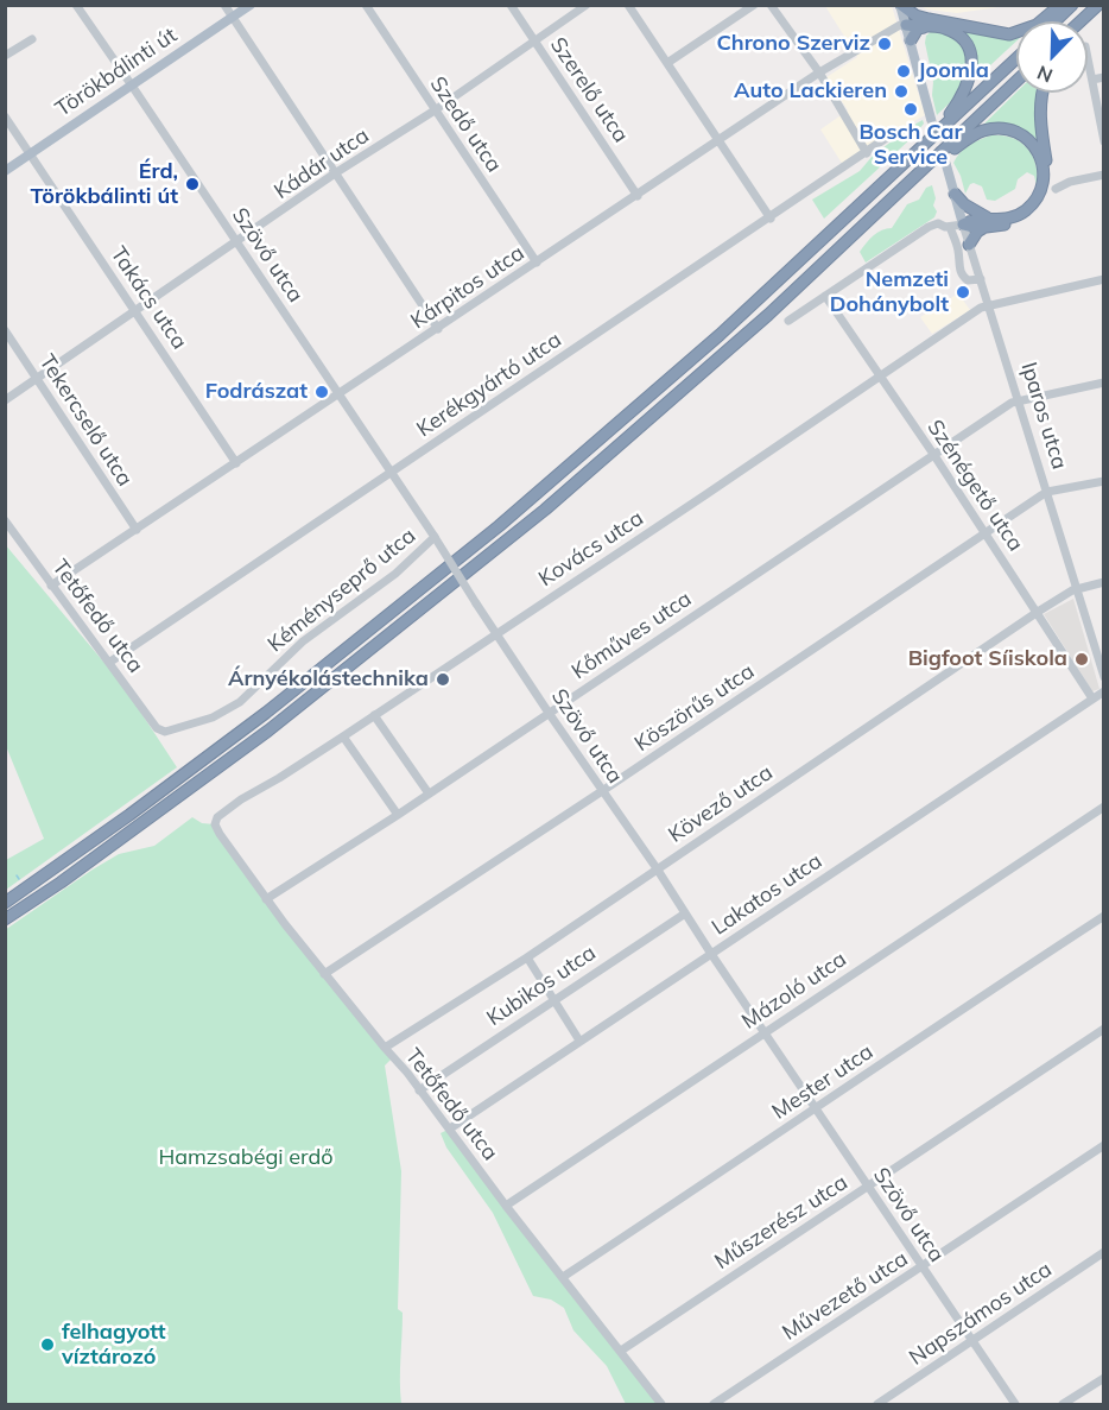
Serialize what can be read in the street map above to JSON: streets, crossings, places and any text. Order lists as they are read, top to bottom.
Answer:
{
  "streets": {
    "main road": ["Törökbálinti út", "Iparos utca"],
    "street": [
      "Szerelő utca",
      "Szedő utca",
      "Kádár utca",
      "Szövő utca",
      "Kárpitos utca",
      "Takács utca",
      "Kerékgyártó utca",
      "Tekercselő utca",
      "Szénégető utca",
      "Kovács utca",
      "Kéményseprő utca",
      "Tetőfedő utca",
      "Kőműves utca",
      "Köszörűs utca",
      "Kövező utca",
      "Lakatos utca",
      "Kubikos utca",
      "Mázoló utca",
      "Mester utca",
      "Műszerész utca",
      "Művezető utca",
      "Napszámos utca"
    ]
  },
  "crossings": [
    ["Törökbálinti út", "Szövő utca"],
    ["Törökbálinti út", "Takács utca"],
    ["Szerelő utca", "Kádár utca"],
    ["Szerelő utca", "Kárpitos utca"],
    ["Szedő utca", "Kádár utca"],
    ["Szedő utca", "Kárpitos utca"],
    ["Kádár utca", "Szövő utca"],
    ["Kádár utca", "Takács utca"],
    ["Kádár utca", "Tekercselő utca"],
    ["Szövő utca", "Kárpitos utca"],
    ["Szövő utca", "Kerékgyártó utca"],
    ["Szövő utca", "Kovács utca"],
    ["Szövő utca", "Kéményseprő utca"],
    ["Szövő utca", "Kőműves utca"],
    ["Szövő utca", "Köszörűs utca"],
    ["Szövő utca", "Kövező utca"],
    ["Szövő utca", "Lakatos utca"],
    ["Szövő utca", "Kubikos utca"],
    ["Szövő utca", "Mázoló utca"],
    ["Szövő utca", "Mester utca"],
    ["Szövő utca", "Műszerész utca"],
    ["Szövő utca", "Művezető utca"],
    ["Szövő utca", "Napszámos utca"],
    ["Kárpitos utca", "Takács utca"],
    ["Kárpitos utca", "Tekercselő utca"],
    ["Kárpitos utca", "Tetőfedő utca"],
    ["Kerékgyártó utca", "Tetőfedő utca"],
    ["Iparos utca", "Kovács utca"],
    ["Iparos utca", "Kőműves utca"],
    ["Iparos utca", "Köszörűs utca"],
    ["Iparos utca", "Kövező utca"],
    ["Szénégető utca", "Kovács utca"],
    ["Szénégető utca", "Kőműves utca"],
    ["Szénégető utca", "Köszörűs utca"],
    ["Szénégető utca", "Kövező utca"],
    ["Szénégető utca", "Lakatos utca"],
    ["Kovács utca", "Tetőfedő utca"],
    ["Kéményseprő utca", "Tetőfedő utca"],
    ["Tetőfedő utca", "Kőműves utca"],
    ["Tetőfedő utca", "Köszörűs utca"],
    ["Tetőfedő utca", "Kövező utca"],
    ["Tetőfedő utca", "Lakatos utca"],
    ["Tetőfedő utca", "Kubikos utca"],
    ["Tetőfedő utca", "Mázoló utca"],
    ["Tetőfedő utca", "Mester utca"],
    ["Tetőfedő utca", "Műszerész utca"]
  ],
  "parks": ["Hamzsabégi erdő"],
  "places": [
    "Chrono Szerviz",
    "Joomla",
    "Auto Lackieren",
    "Bosch Car Service",
    "Érd, Törökbálinti út",
    "Nemzeti Dohánybolt",
    "Fodrászat",
    "Bigfoot Síiskola",
    "Árnyékolástechnika",
    "felhagyott víztározó"
  ],
  "north": "bottom left"
}
